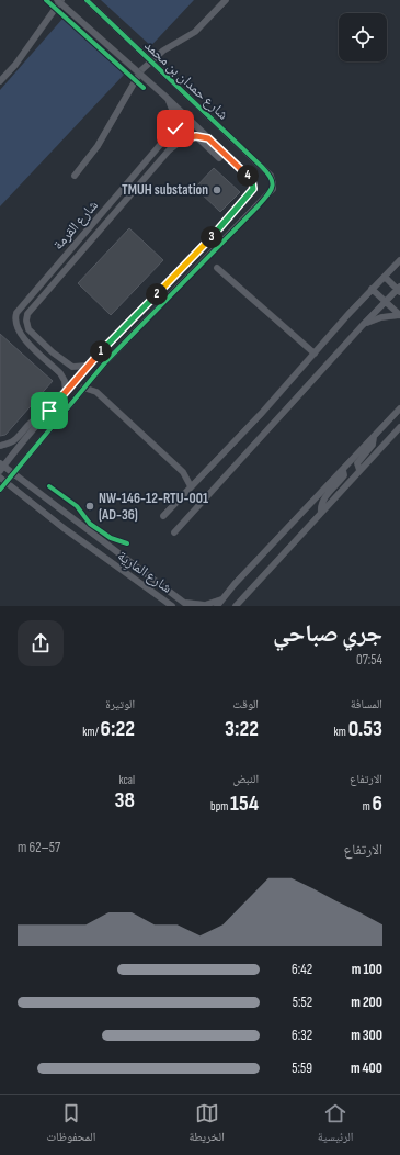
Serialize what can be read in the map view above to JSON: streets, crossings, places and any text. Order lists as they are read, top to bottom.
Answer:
{
  "streets": {
    "street": ["شارع حمدان بن محمد", "شارع القرمة", "شارع المارِية"]
  },
  "crossings": [
    ["شارع حمدان بن محمد", "شارع القرمة"]
  ],
  "places": ["TMUH substation", "NW-146-12-RTU-001 (AD-36)"],
  "page": {
    "pins": [
      "4",
      "3",
      "2",
      "1"
    ],
    "heading": ["جري صباحي", "07:54"],
    "stats": [
      ["المسافة", "0.53 km"],
      ["الوقت", "3:22"],
      ["الوتيرة", "6:22 /km"],
      ["الارتفاع", "6 m"],
      ["النبض", "154 bpm"],
      ["kcal", "38"]
    ],
    "chart": ["الارتفاع", "57–62 m"],
    "list": [
      {
        "name": "100 m",
        "note": "6:42"
      },
      {
        "name": "200 m",
        "note": "5:52"
      },
      {
        "name": "300 m",
        "note": "6:32"
      },
      {
        "name": "400 m",
        "note": "5:59"
      }
    ],
    "tabs": ["الرئيسية", "الخريطة", "المحفوظات"]
  }
}
